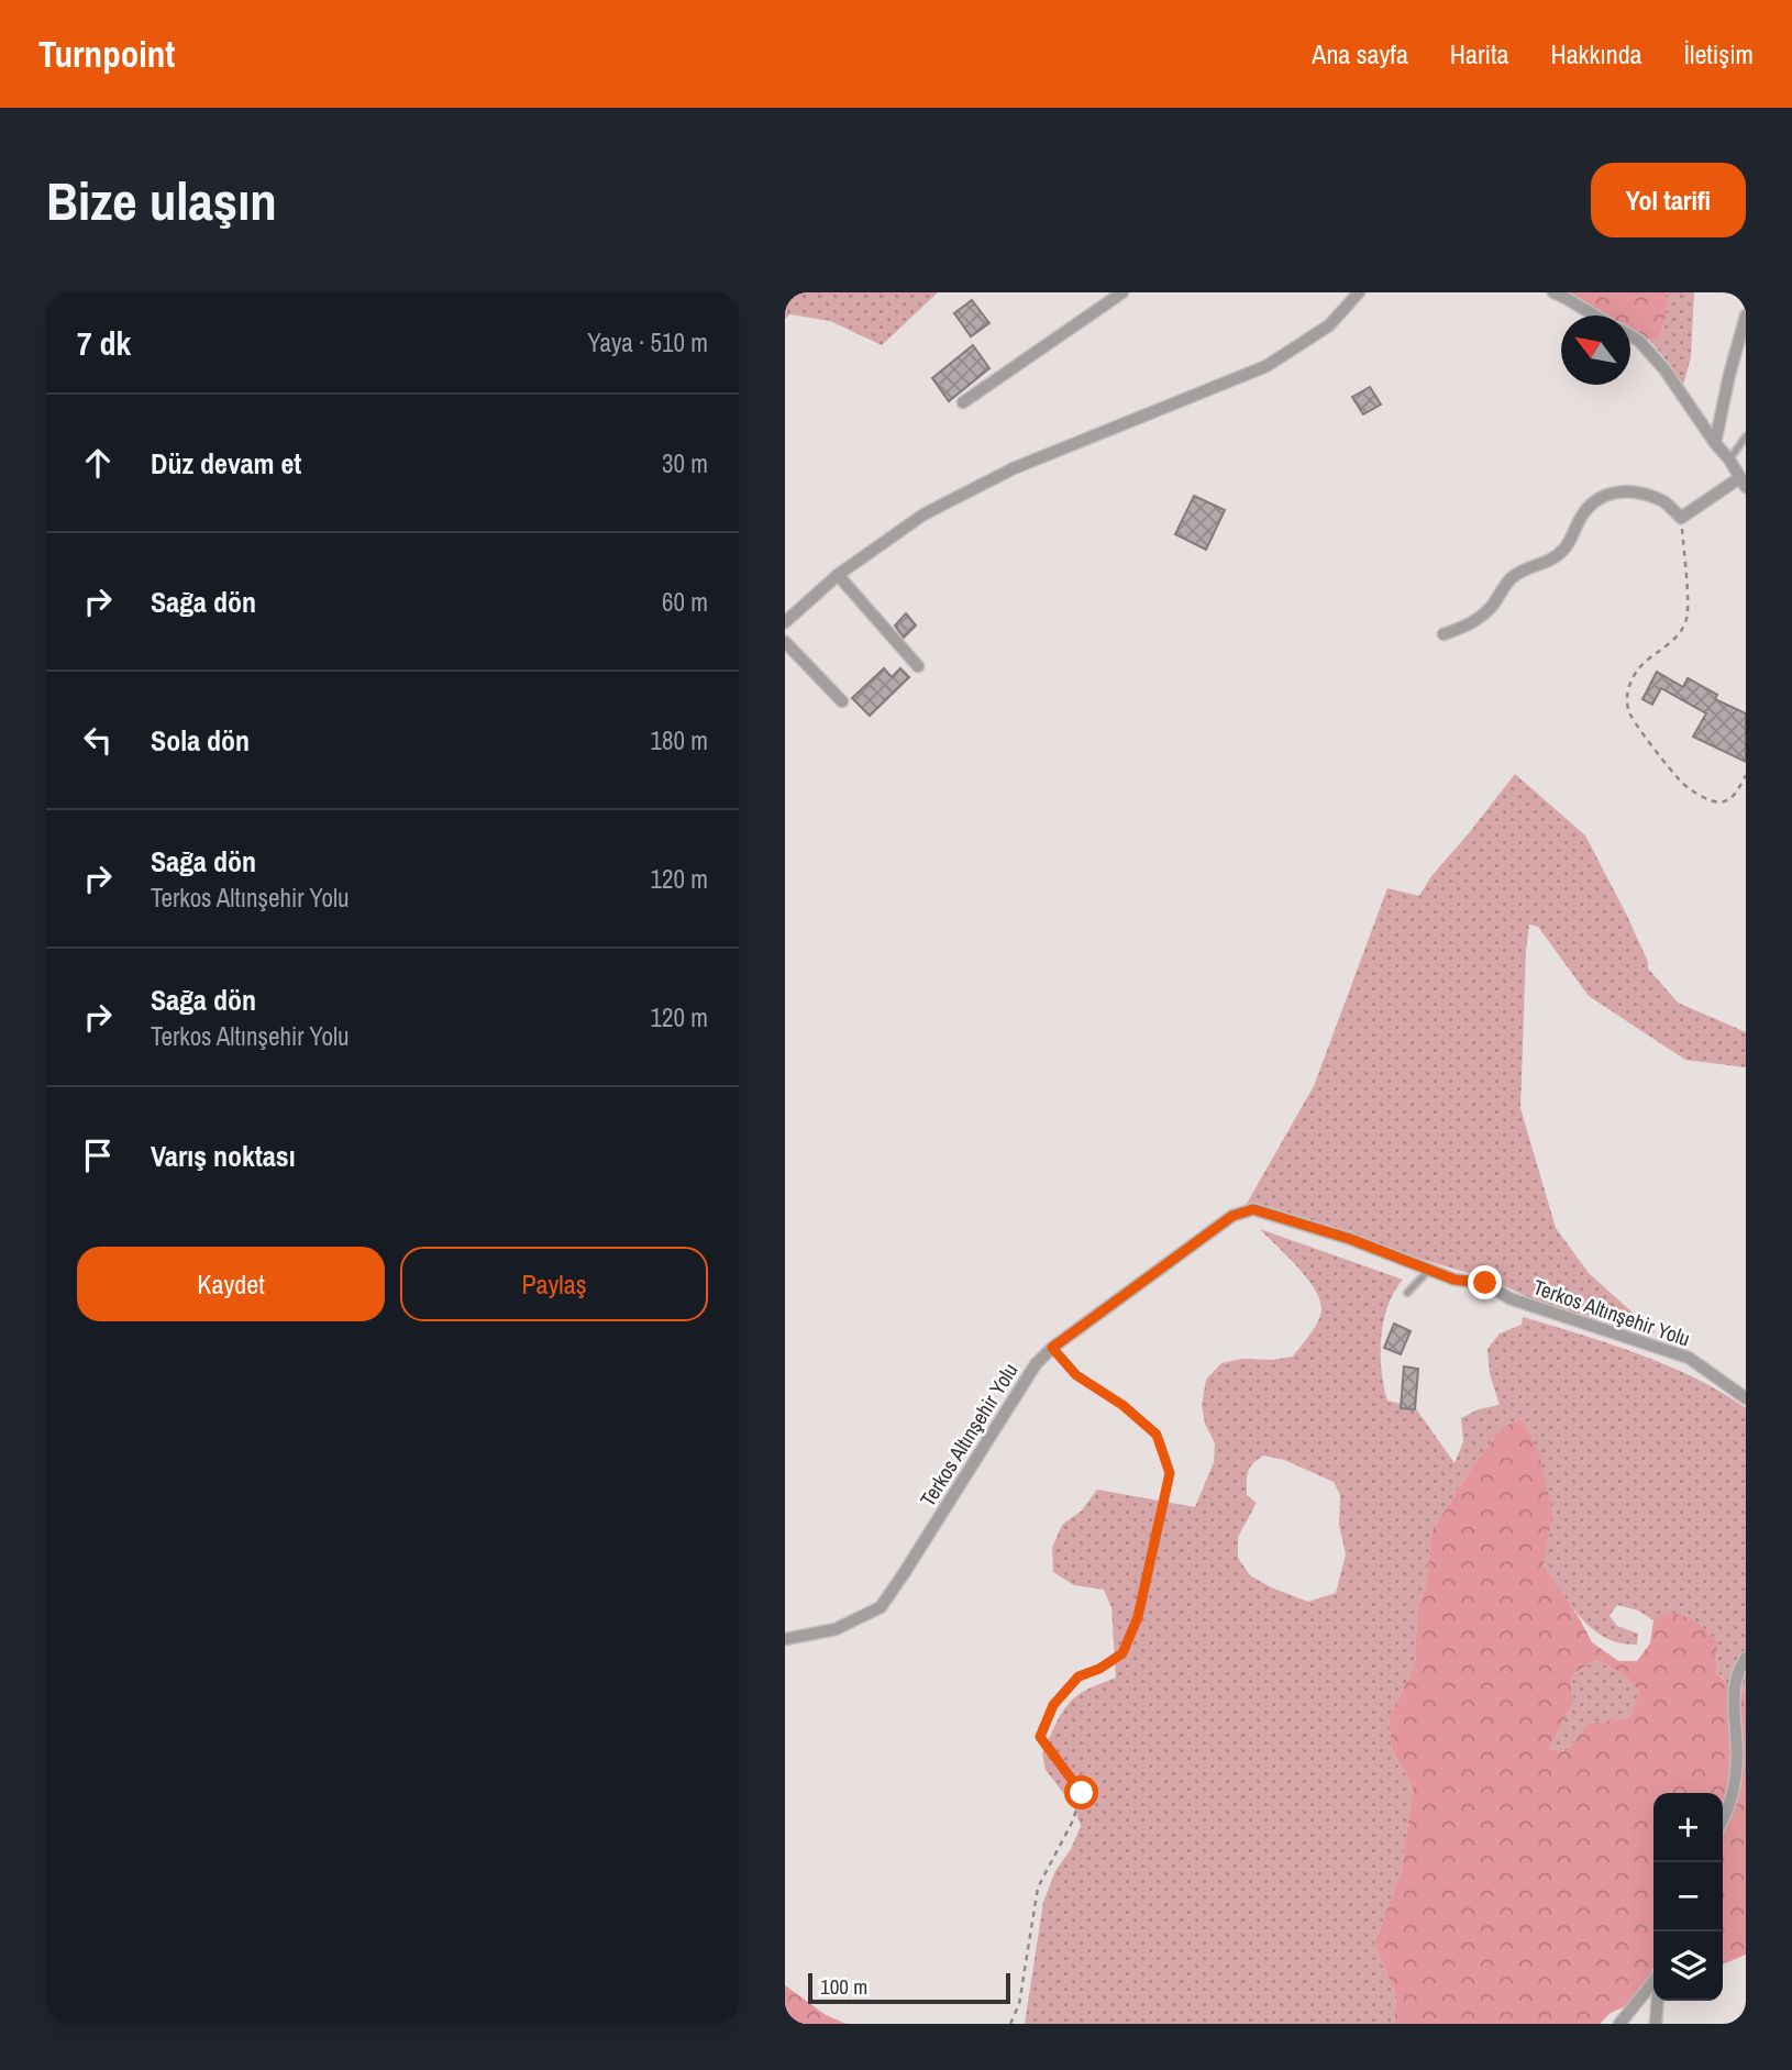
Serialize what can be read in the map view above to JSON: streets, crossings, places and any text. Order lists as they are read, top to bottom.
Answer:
{
  "streets": {
    "street": ["Terkos Altınşehir Yolu"]
  },
  "scale_bar": "100 m",
  "north": "top left",
  "page": {
    "header": "Turnpoint",
    "nav": [
      "Ana sayfa",
      "Harita",
      "Hakkında",
      "İletişim"
    ],
    "buttons": [
      "Yol tarifi",
      ["Kaydet", "Paylaş"]
    ],
    "title": "Bize ulaşın",
    "heading": ["7 dk", "Yaya · 510 m"],
    "list": [
      ["Düz devam et", "30 m"],
      ["Sağa dön", "60 m"],
      ["Sola dön", "180 m"],
      ["Sağa dön", "Terkos Altınşehir Yolu", "120 m"],
      ["Sağa dön", "Terkos Altınşehir Yolu", "120 m"],
      "Varış noktası"
    ],
    "map_buttons": ["+", "−"],
    "scale": "100 m"
  }
}
